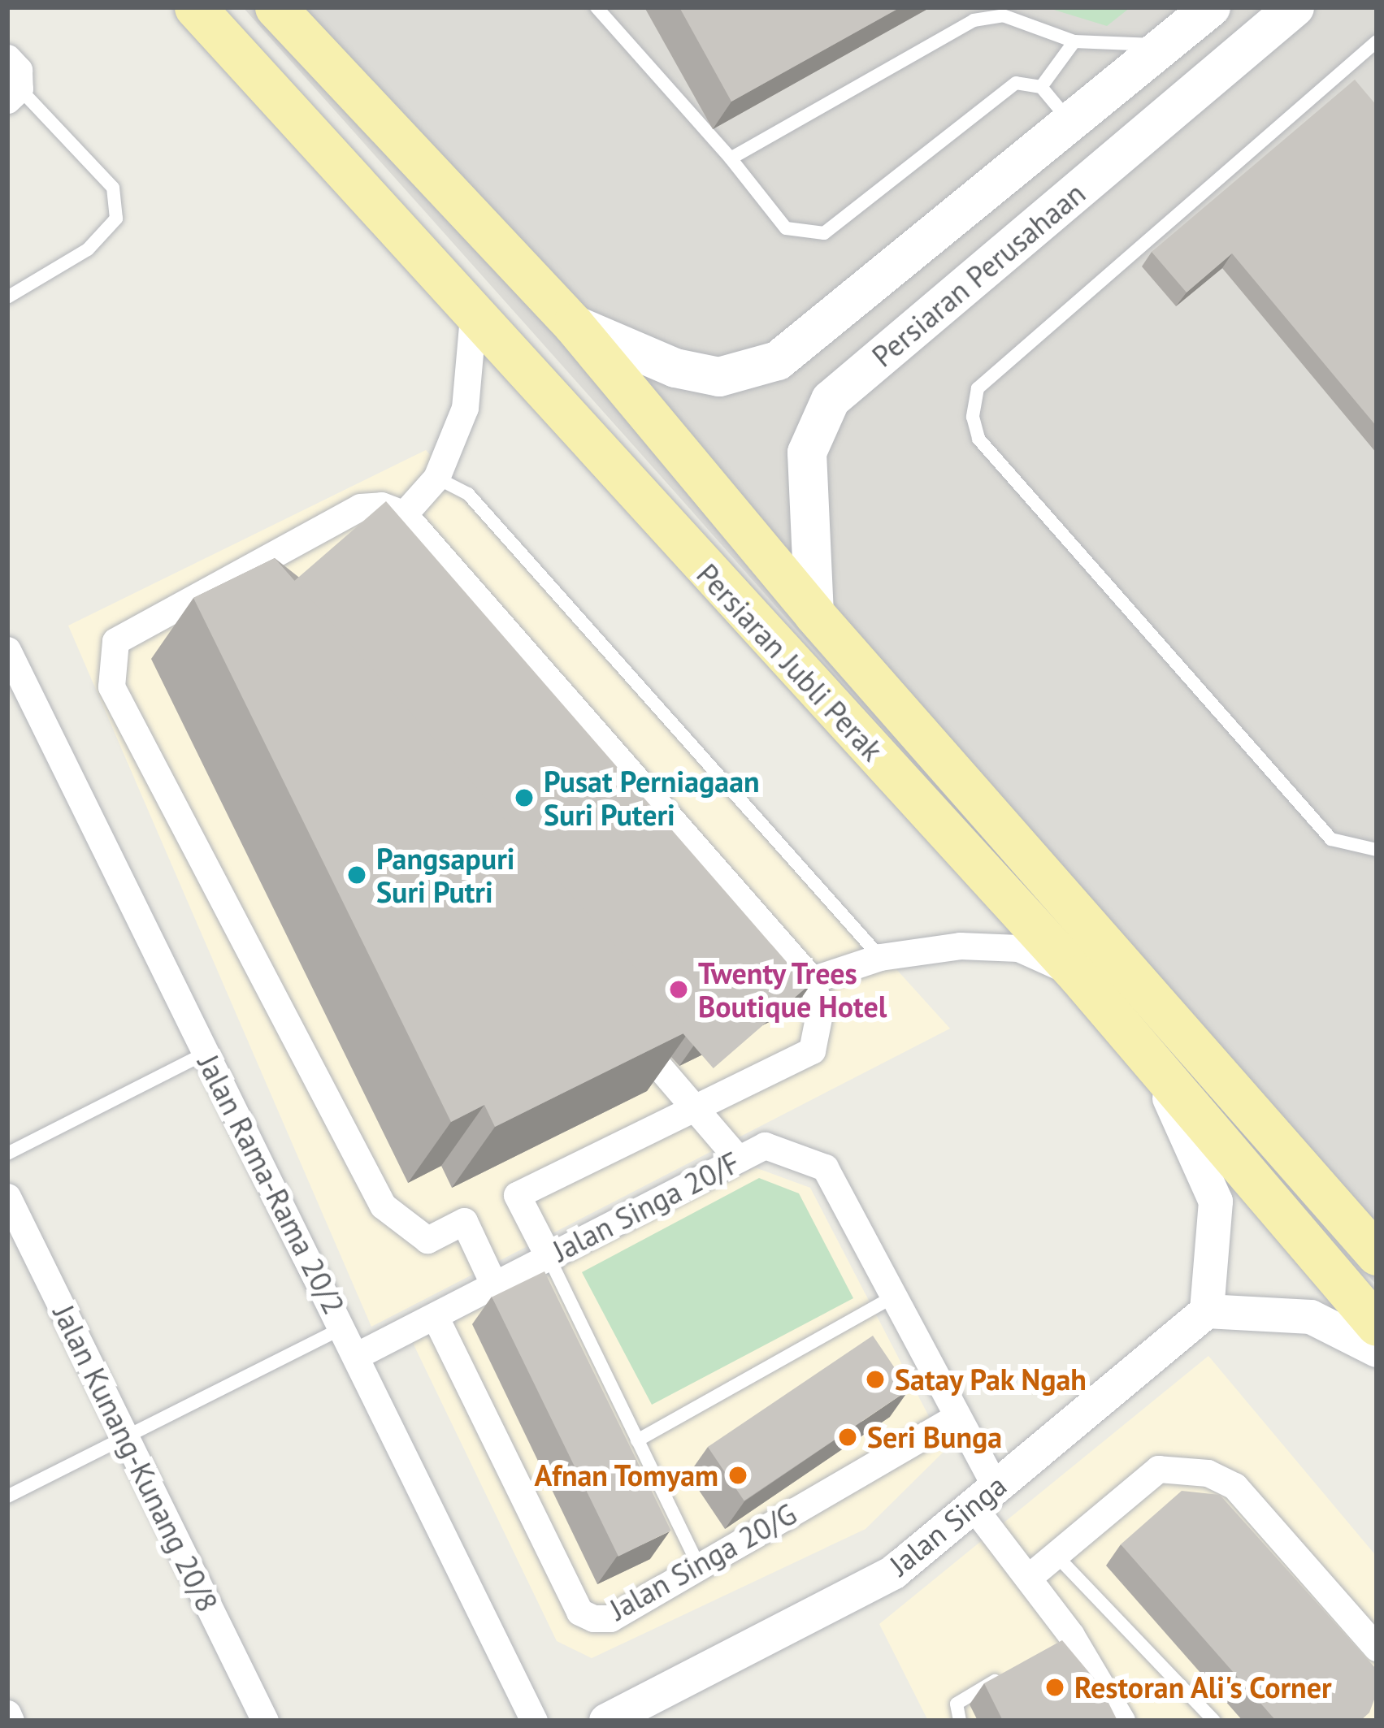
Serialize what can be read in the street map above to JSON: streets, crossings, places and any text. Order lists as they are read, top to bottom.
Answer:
{
  "streets": {
    "main road": ["Persiaran Perusahaan", "Persiaran Jubli Perak"],
    "street": [
      "Jalan Rama-Rama 20/2",
      "Jalan Singa 20/F",
      "Jalan Kunang-Kunang 20/8",
      "Jalan Singa",
      "Jalan Singa 20/G"
    ]
  },
  "crossings": [
    ["Persiaran Perusahaan", "Persiaran Jubli Perak"],
    ["Jalan Rama-Rama 20/2", "Jalan Singa 20/F"],
    ["Jalan Singa 20/F", "Jalan Singa"],
    ["Jalan Singa 20/F", "Jalan Singa 20/G"]
  ],
  "places": [
    "Pusat Perniagaan Suri Puteri",
    "Pangsapuri Suri Putri",
    "Twenty Trees Boutique Hotel",
    "Satay Pak Ngah",
    "Seri Bunga",
    "Afnan Tomyam",
    "Restoran Ali's Corner"
  ]
}
